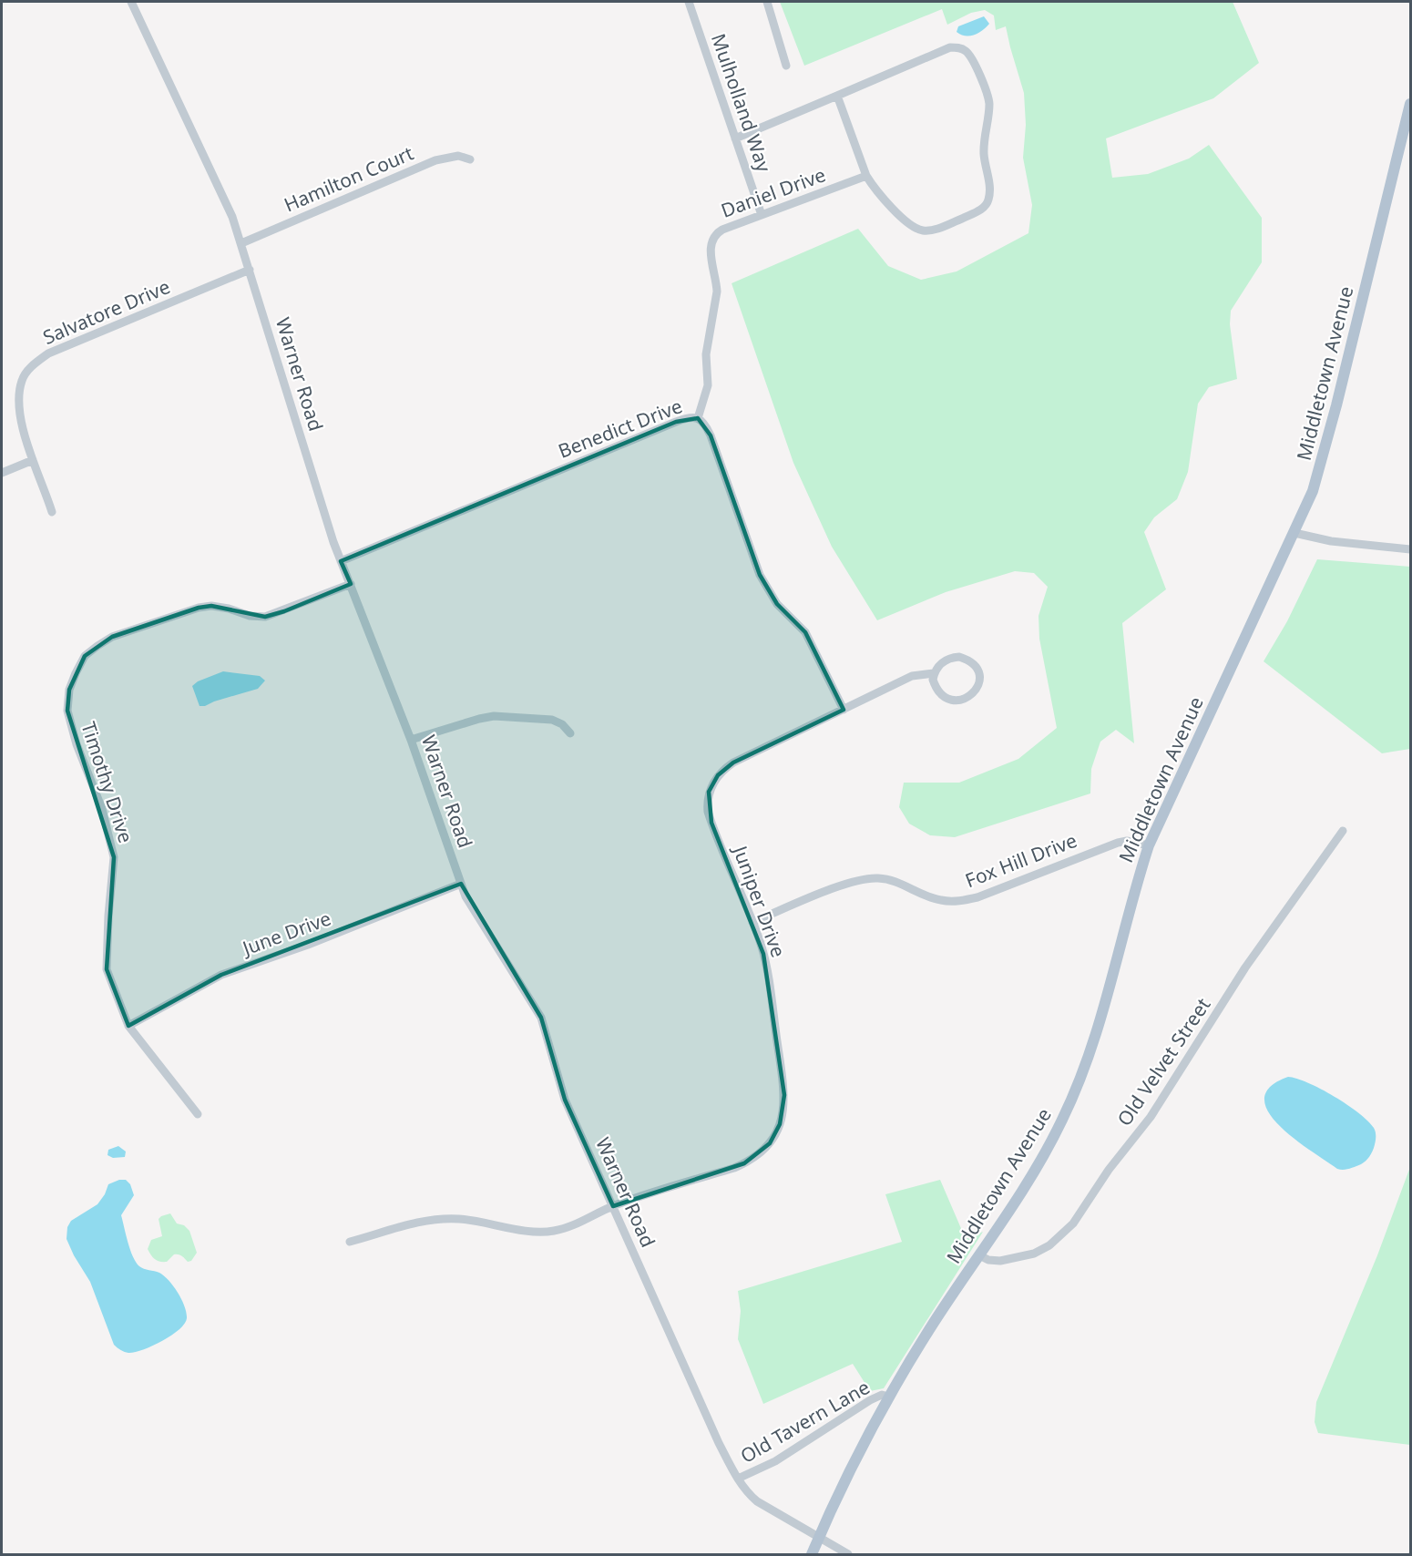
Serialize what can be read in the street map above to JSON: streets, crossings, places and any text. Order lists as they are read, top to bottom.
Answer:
{
  "streets": {
    "main road": ["Middletown Avenue"],
    "street": [
      "Mulholland Way",
      "Hamilton Court",
      "Daniel Drive",
      "Salvatore Drive",
      "Warner Road",
      "Benedict Drive",
      "Timothy Drive",
      "Fox Hill Drive",
      "Juniper Drive",
      "June Drive",
      "Old Velvet Street",
      "Old Tavern Lane"
    ]
  },
  "crossings": [
    ["Mulholland Way", "Daniel Drive"],
    ["Hamilton Court", "Warner Road"],
    ["Daniel Drive", "Benedict Drive"],
    ["Salvatore Drive", "Warner Road"],
    ["Middletown Avenue", "Warner Road"],
    ["Middletown Avenue", "Fox Hill Drive"],
    ["Middletown Avenue", "Old Velvet Street"],
    ["Middletown Avenue", "Old Tavern Lane"],
    ["Warner Road", "Benedict Drive"],
    ["Warner Road", "Timothy Drive"],
    ["Warner Road", "Juniper Drive"],
    ["Warner Road", "June Drive"],
    ["Warner Road", "Old Tavern Lane"],
    ["Benedict Drive", "Juniper Drive"],
    ["Timothy Drive", "June Drive"],
    ["Fox Hill Drive", "Juniper Drive"]
  ]
}
